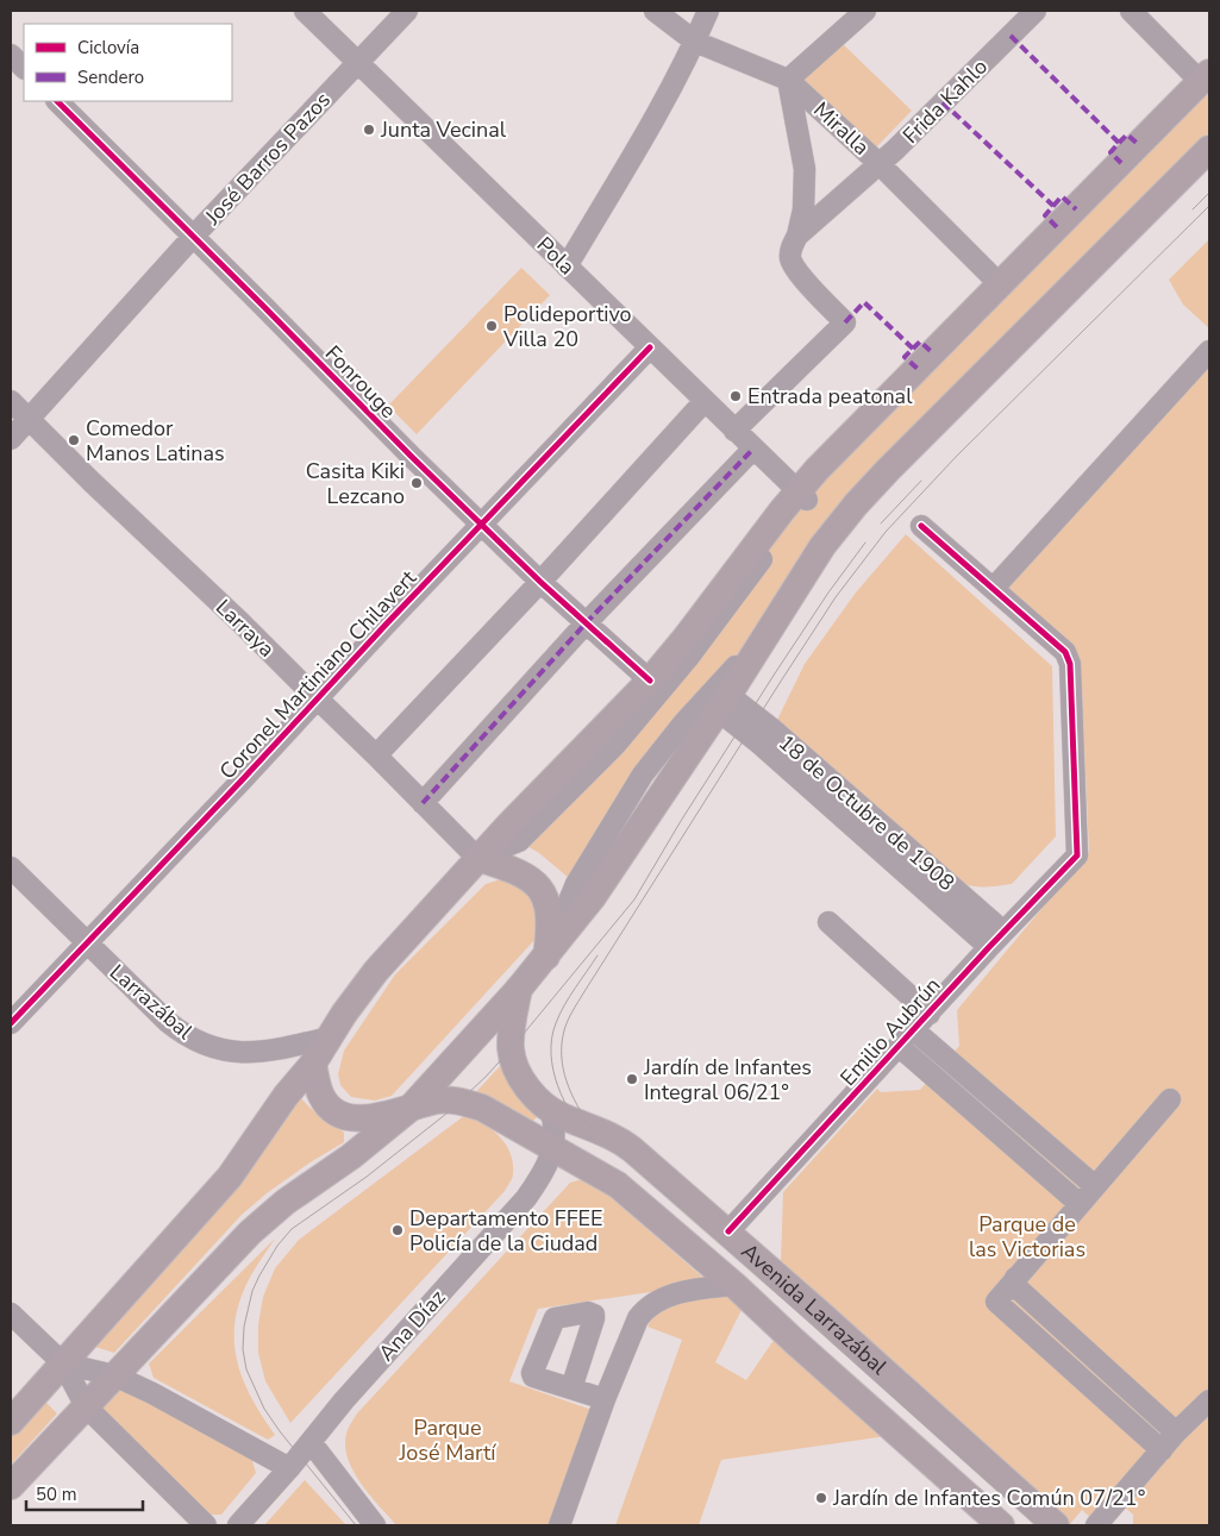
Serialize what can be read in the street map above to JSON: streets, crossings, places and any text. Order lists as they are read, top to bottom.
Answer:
{
  "streets": {
    "main road": ["Avenida Larrazábal"],
    "street": [
      "Frida Kahlo",
      "Miralla",
      "José Barros Pazos",
      "Pola",
      "Fonrouge",
      "Larraya",
      "Coronel Martiniano Chilavert",
      "18 de Octubre de 1908",
      "Larrazábal",
      "Emilio Aubrún",
      "Ana Díaz"
    ]
  },
  "crossings": [
    ["Frida Kahlo", "Miralla"],
    ["José Barros Pazos", "Pola"],
    ["José Barros Pazos", "Fonrouge"],
    ["José Barros Pazos", "Larraya"],
    ["Pola", "Coronel Martiniano Chilavert"],
    ["Fonrouge", "Coronel Martiniano Chilavert"],
    ["Larraya", "Coronel Martiniano Chilavert"],
    ["Coronel Martiniano Chilavert", "Larrazábal"],
    ["18 de Octubre de 1908", "Emilio Aubrún"],
    ["Emilio Aubrún", "Avenida Larrazábal"],
    ["Avenida Larrazábal", "Ana Díaz"]
  ],
  "parks": ["Parque de las Victorias", "Parque José Martí"],
  "places": [
    "Junta Vecinal",
    "Polideportivo Villa 20",
    "Entrada peatonal",
    "Comedor Manos Latinas",
    "Casita Kiki Lezcano",
    "Jardín de Infantes Integral 06/21°",
    "Departamento FFEE Policía de la Ciudad",
    "Jardín de Infantes Común 07/21°"
  ],
  "legend": ["Ciclovía", "Sendero"],
  "scale_bar": "50 m"
}
